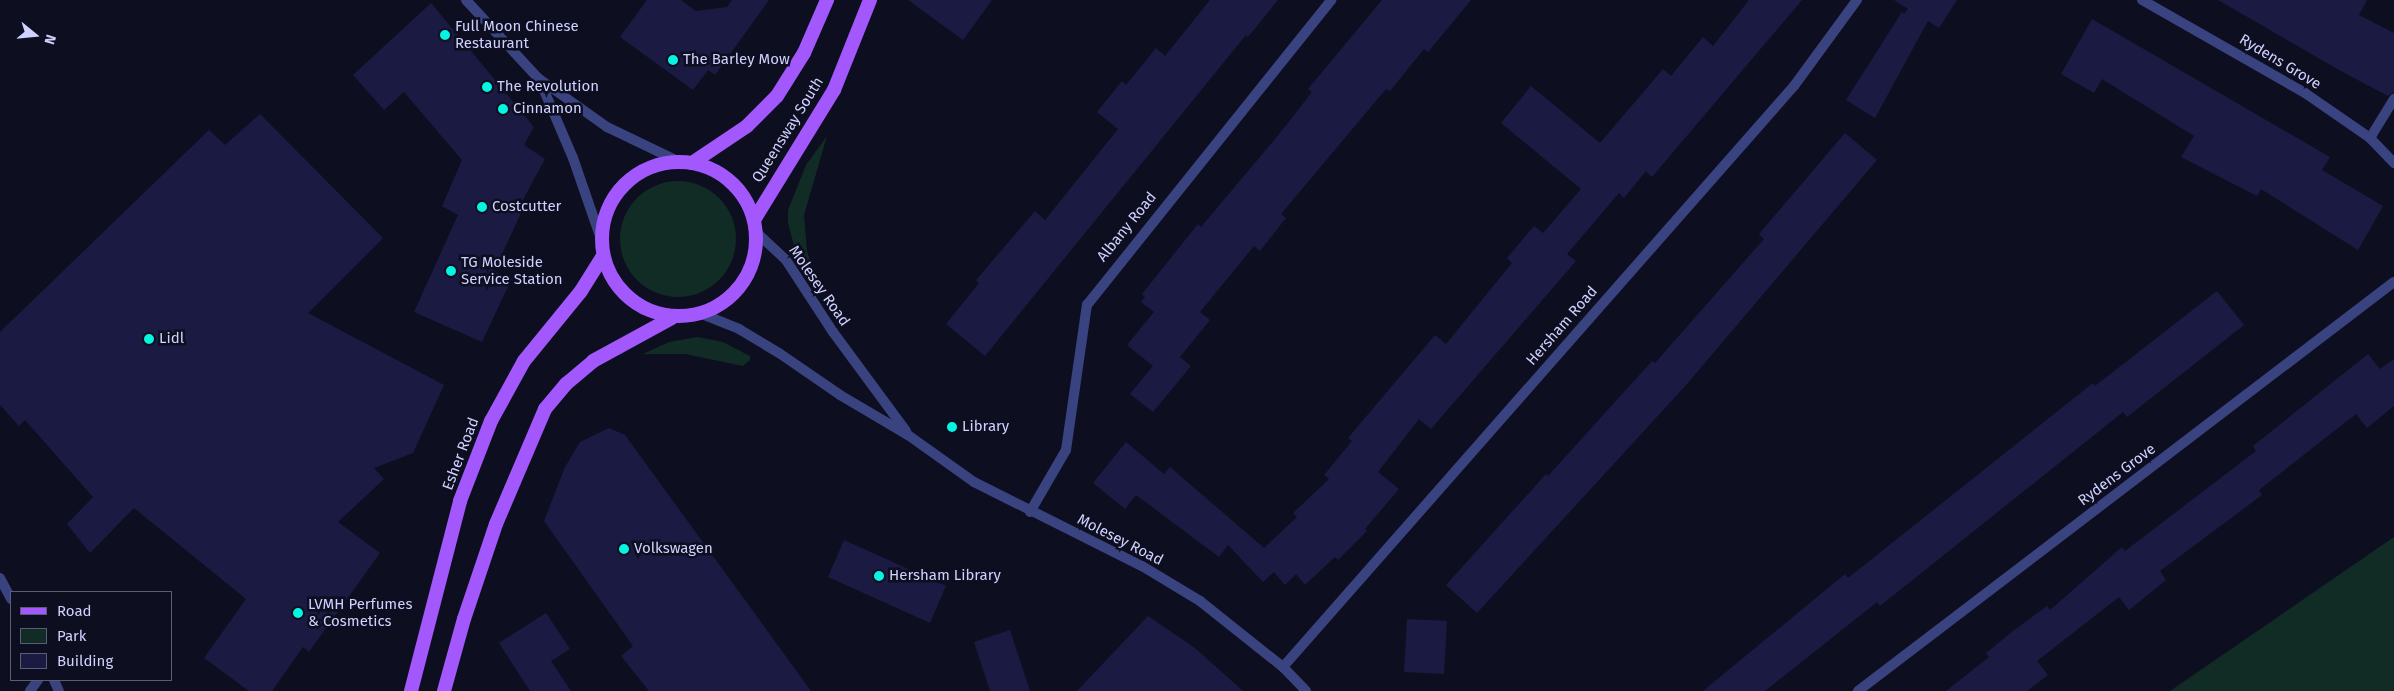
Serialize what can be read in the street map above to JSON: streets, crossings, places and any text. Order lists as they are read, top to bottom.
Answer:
{
  "streets": {
    "main road": ["Queensway South", "Esher Road"],
    "street": [
      "Rydens Grove",
      "Albany Road",
      "Molesey Road",
      "Hersham Road"
    ]
  },
  "crossings": [
    ["Queensway South", "Molesey Road"],
    ["Queensway South", "Esher Road"],
    ["Albany Road", "Molesey Road"],
    ["Molesey Road", "Hersham Road"],
    ["Molesey Road", "Esher Road"]
  ],
  "places": [
    "Full Moon Chinese Restaurant",
    "The Barley Mow",
    "The Revolution",
    "Cinnamon",
    "Costcutter",
    "TG Moleside Service Station",
    "Lidl",
    "Library",
    "Volkswagen",
    "Hersham Library",
    "LVMH Perfumes & Cosmetics"
  ],
  "legend": ["Road", "Park", "Building"],
  "north": "right"
}
